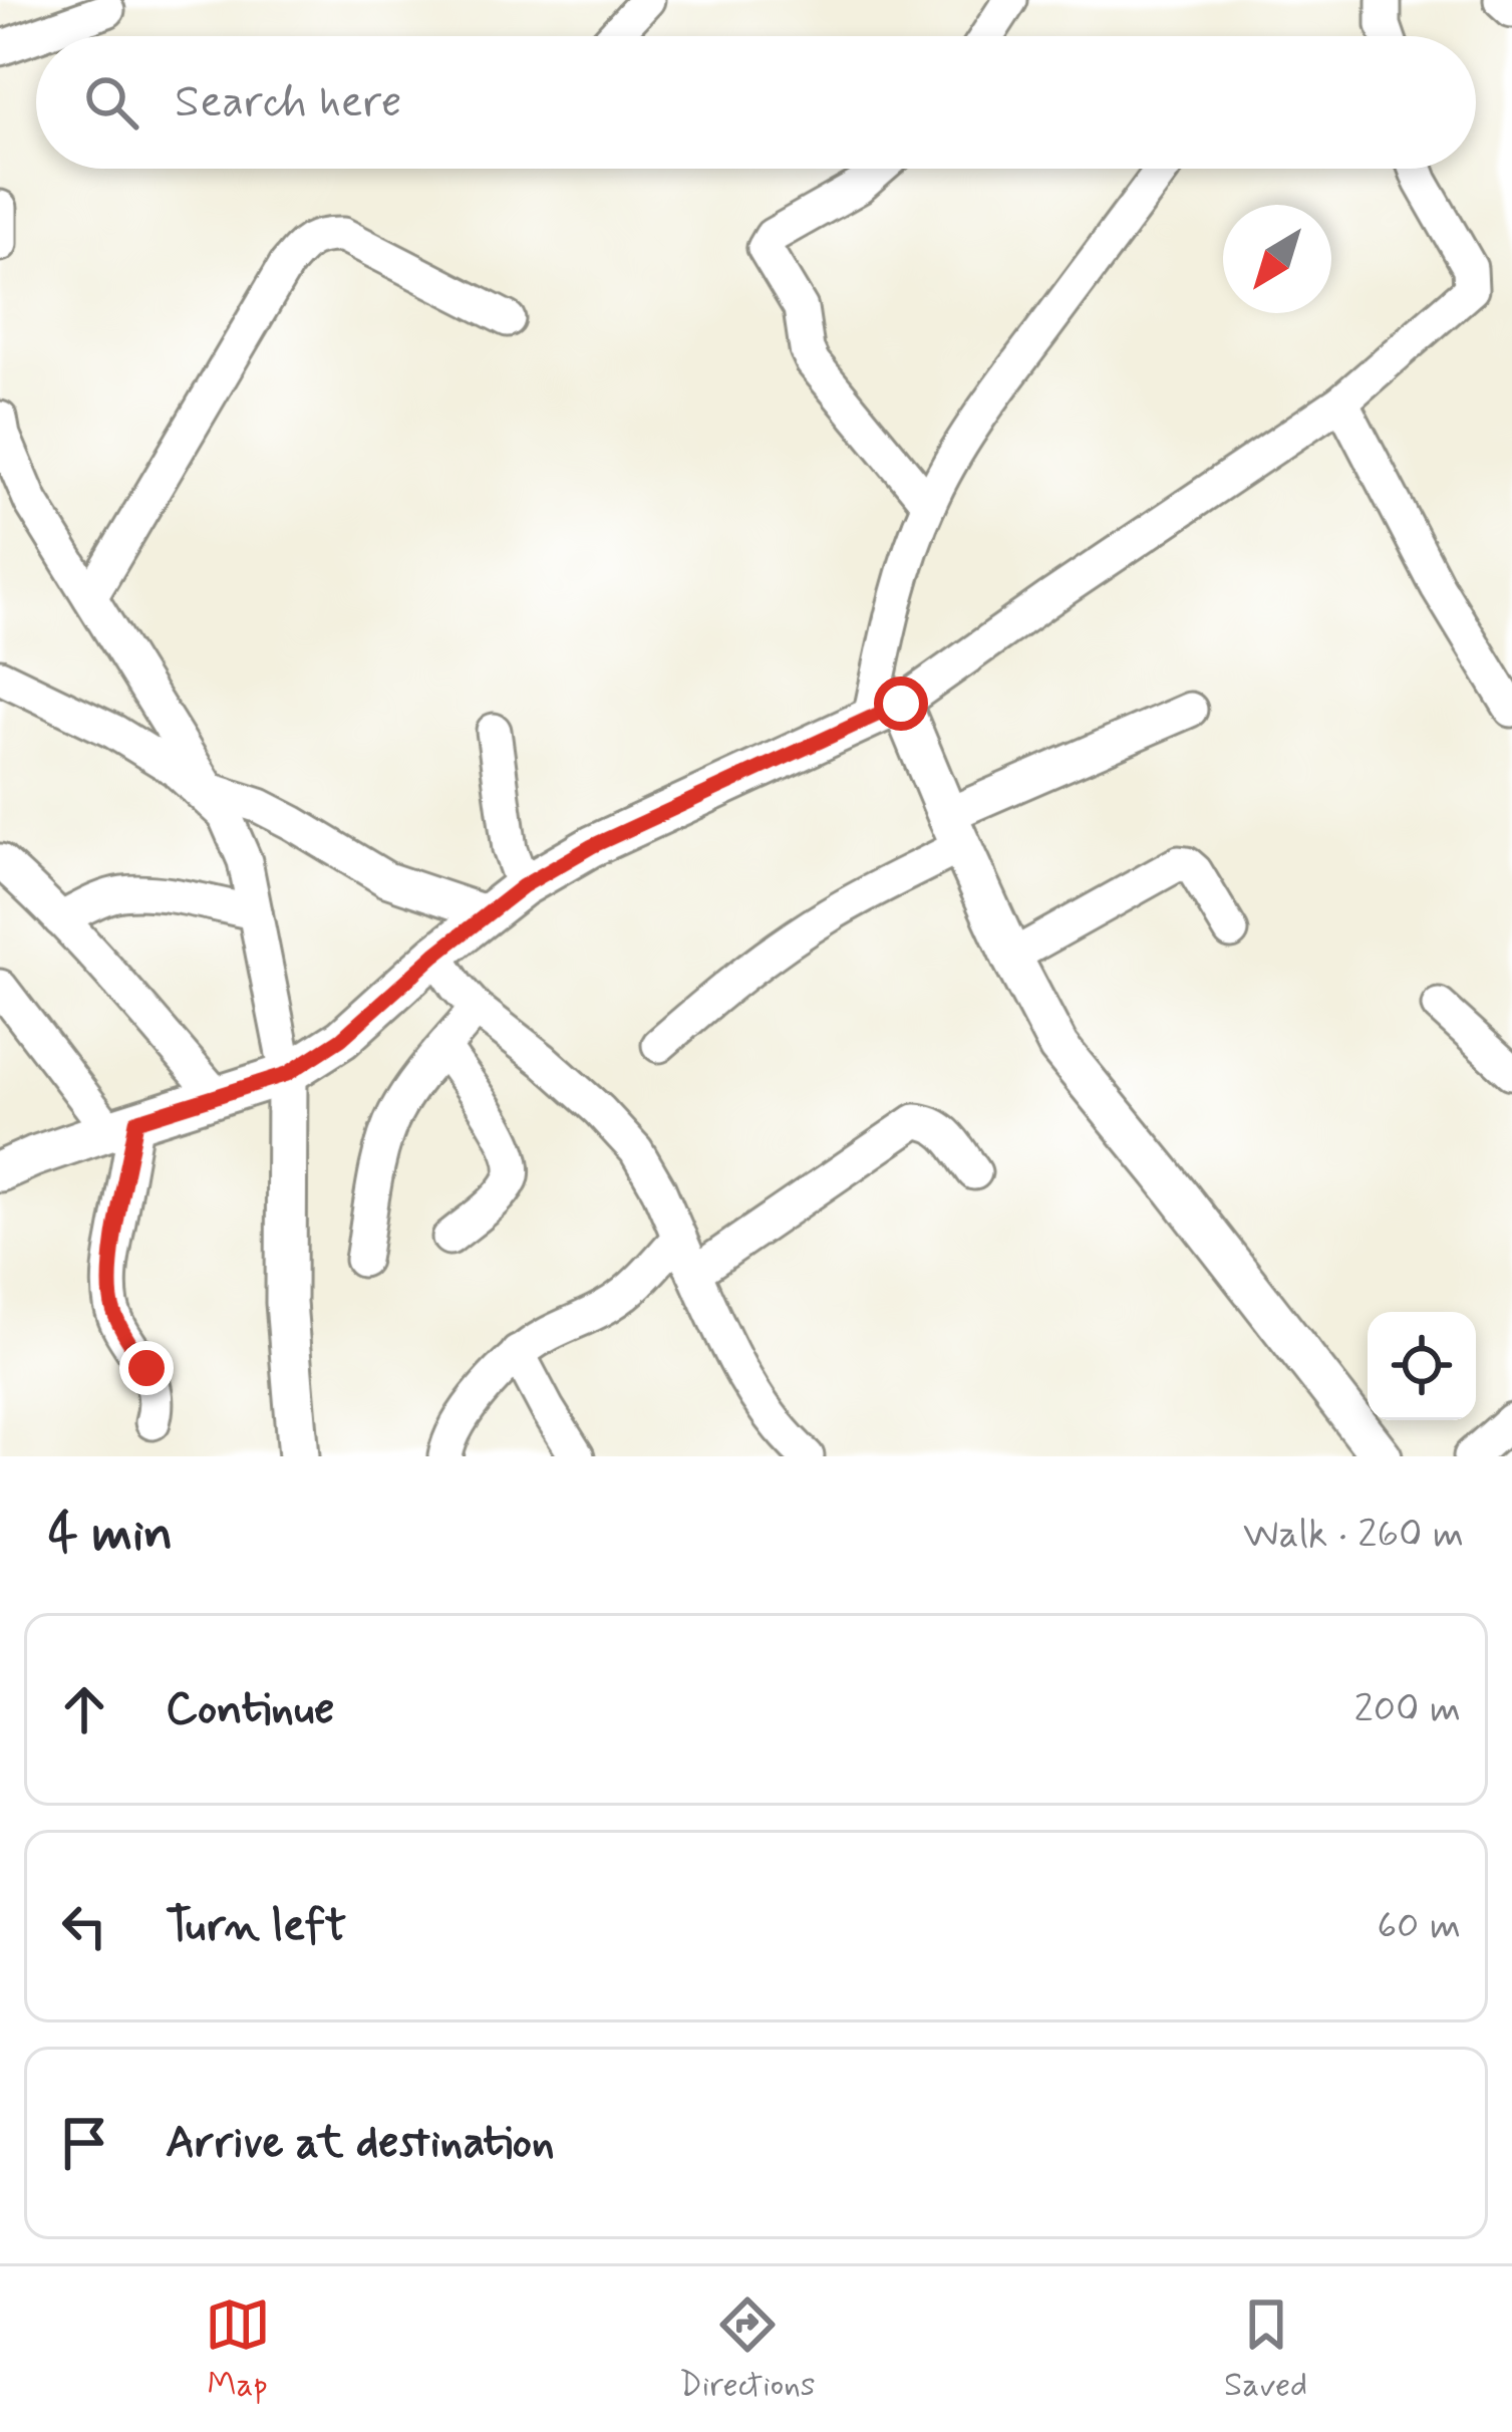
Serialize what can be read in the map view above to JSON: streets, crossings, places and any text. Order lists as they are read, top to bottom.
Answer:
{
  "north": "bottom left",
  "page": {
    "search": "Search here",
    "heading": ["4 min", "Walk · 260 m"],
    "list": [
      ["Continue", "200 m"],
      ["Turn left", "60 m"],
      "Arrive at destination"
    ],
    "nav": ["Map", "Directions", "Saved"]
  }
}
